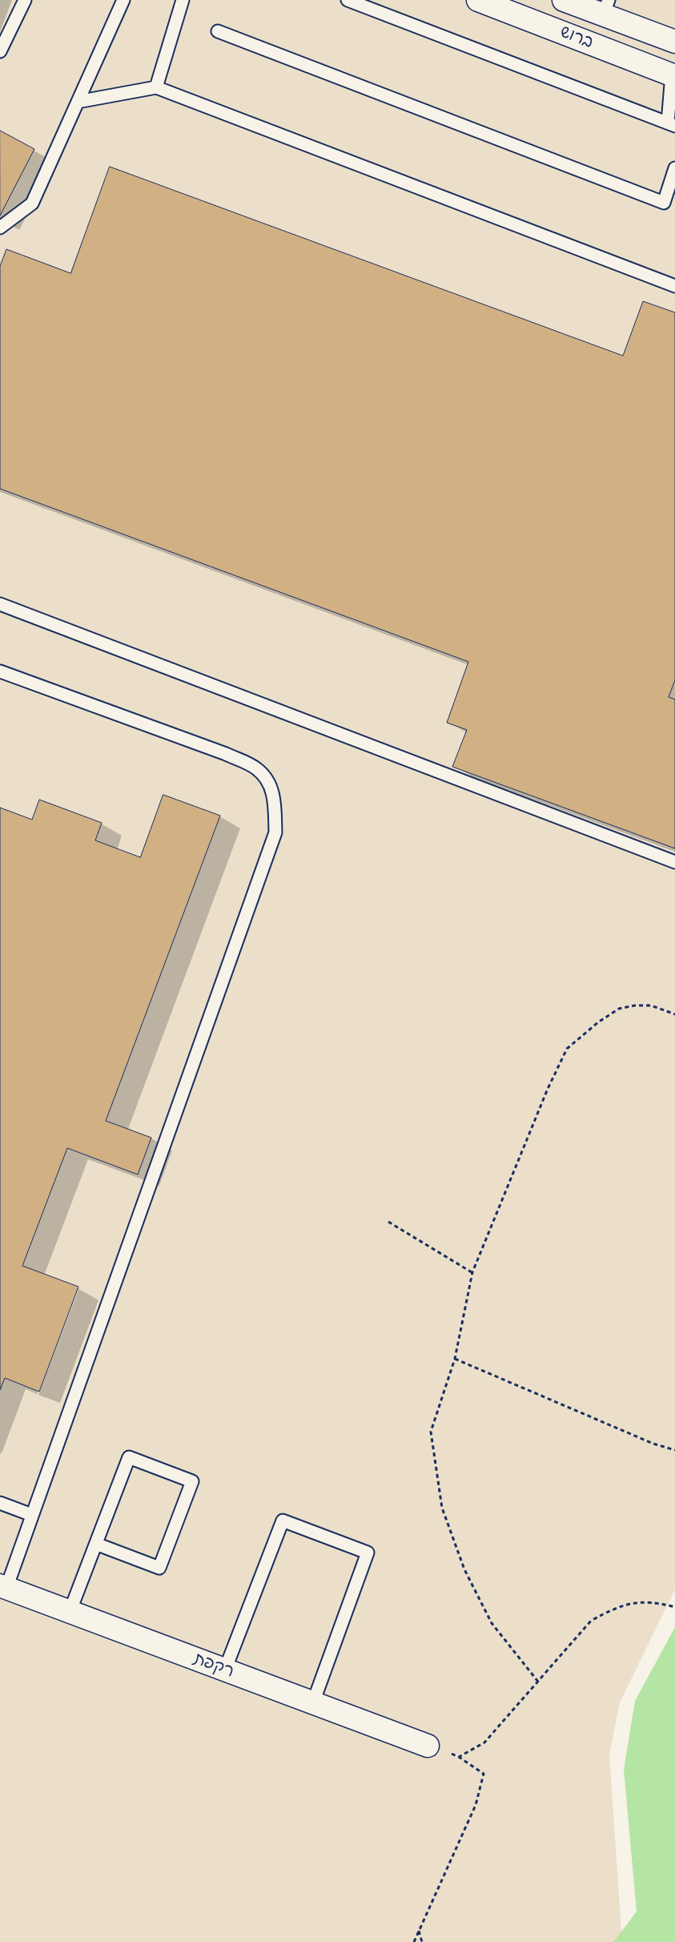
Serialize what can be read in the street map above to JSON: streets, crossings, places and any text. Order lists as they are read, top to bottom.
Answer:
{
  "streets": {
    "street": ["ברוש", "רקפת"]
  }
}
